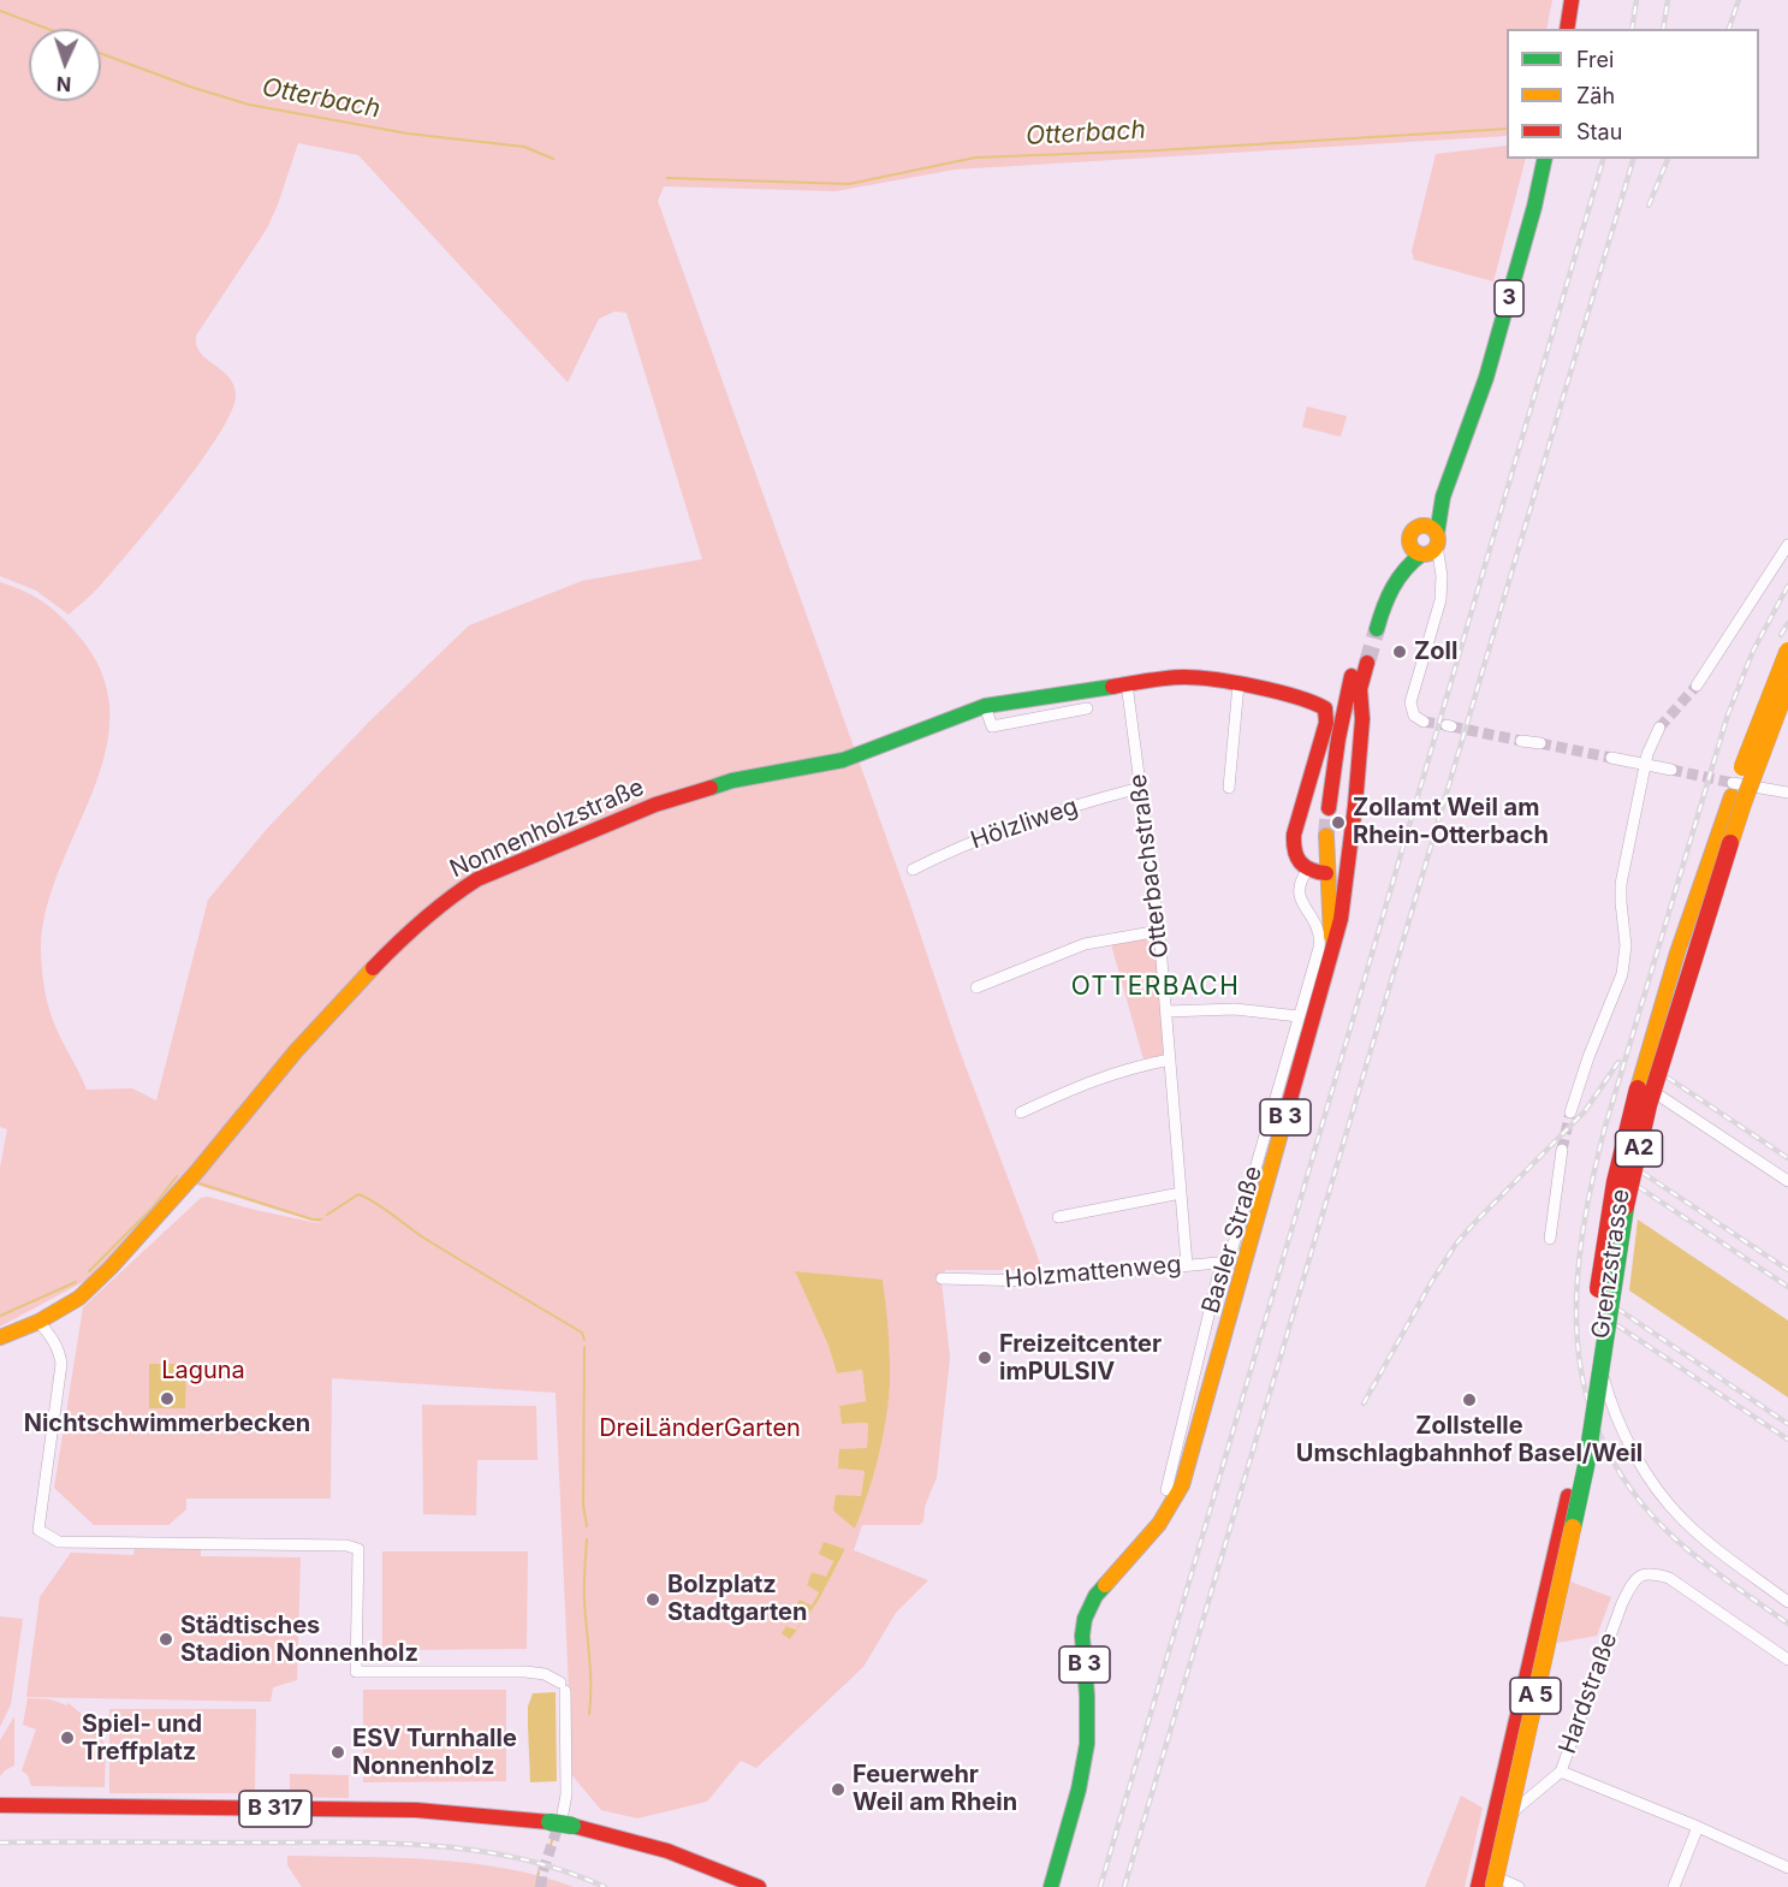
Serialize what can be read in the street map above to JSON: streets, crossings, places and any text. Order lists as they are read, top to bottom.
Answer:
{
  "streets": {
    "main road": [
      "3",
      "Nonnenholzstraße",
      "B 3",
      "A2",
      "A 5",
      "B 317"
    ],
    "street": [
      "Hölzliweg",
      "Otterbachstraße",
      "Basler Straße",
      "Grenzstrasse",
      "Holzmattenweg",
      "Hardstraße"
    ]
  },
  "crossings": [
    ["Hölzliweg", "Otterbachstraße"],
    ["Nonnenholzstraße", "Otterbachstraße"],
    ["Nonnenholzstraße", "Basler Straße"],
    ["Otterbachstraße", "Holzmattenweg"],
    ["B 3", "Basler Straße"],
    ["B 3", "Holzmattenweg"],
    ["A2", "A 5"],
    ["Basler Straße", "Holzmattenweg"],
    ["Hardstraße", "A 5"]
  ],
  "districts": ["OTTERBACH"],
  "water": ["Otterbach"],
  "parks": ["Laguna", "DreiLänderGarten"],
  "places": [
    "Zoll",
    "Zollamt Weil am Rhein-Otterbach",
    "Freizeitcenter imPULSIV",
    "Nichtschwimmerbecken",
    "Zollstelle Umschlagbahnhof Basel/Weil",
    "Bolzplatz Stadtgarten",
    "Städtisches Stadion Nonnenholz",
    "Spiel- und Treffplatz",
    "ESV Turnhalle Nonnenholz",
    "Feuerwehr Weil am Rhein"
  ],
  "legend": ["Frei", "Zäh", "Stau"],
  "north": "bottom"
}
